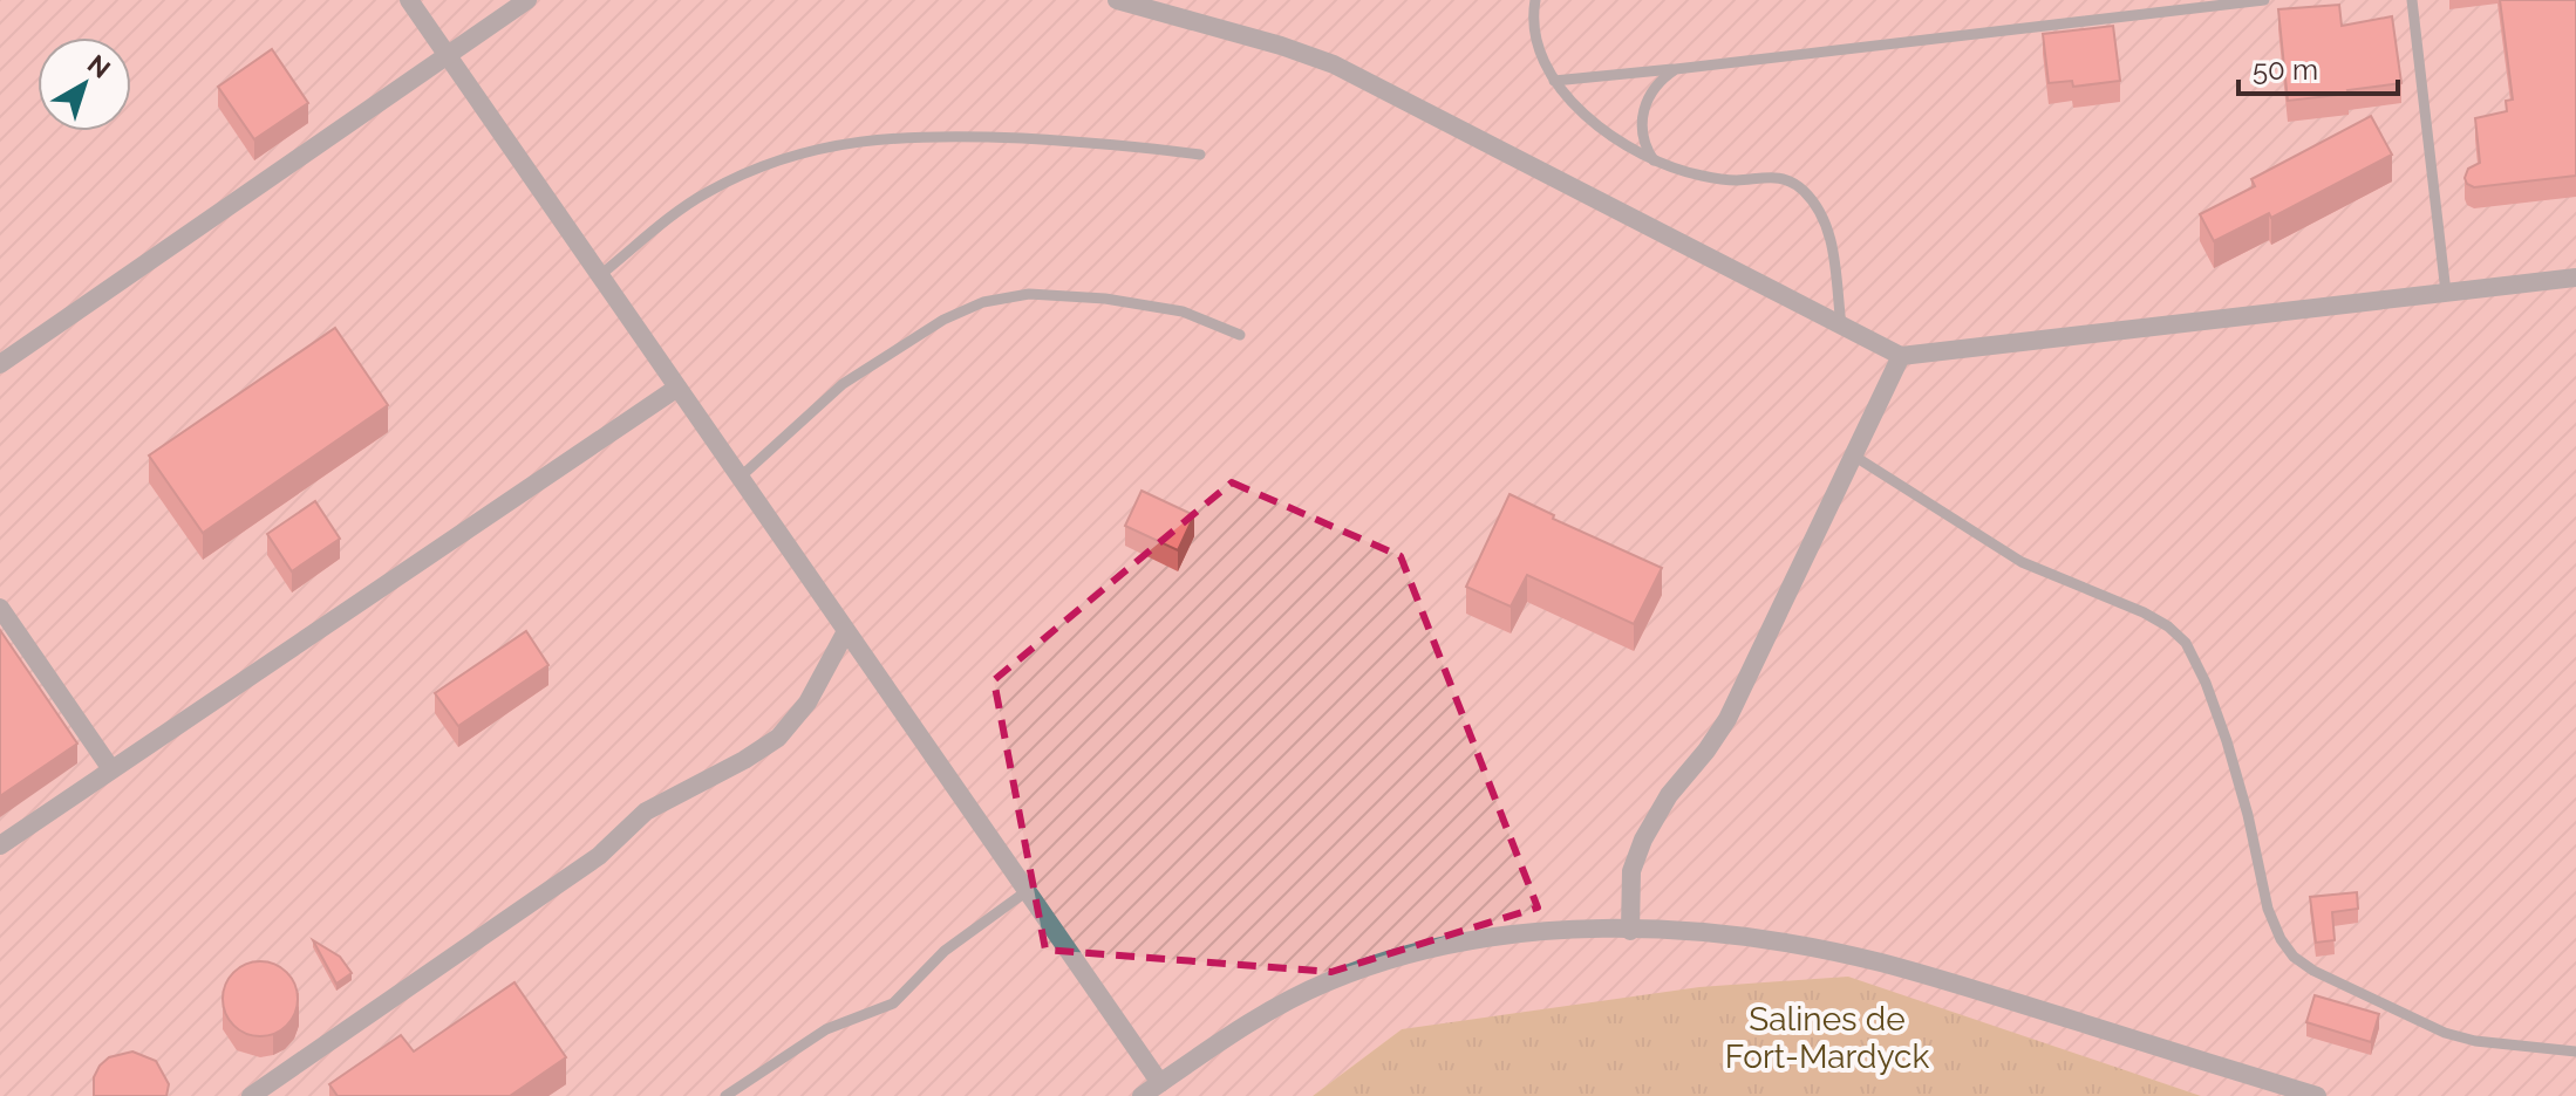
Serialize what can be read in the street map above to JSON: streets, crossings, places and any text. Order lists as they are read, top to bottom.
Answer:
{
  "parks": ["Salines de Fort-Mardyck"],
  "scale_bar": "50 m",
  "north": "top right"
}
